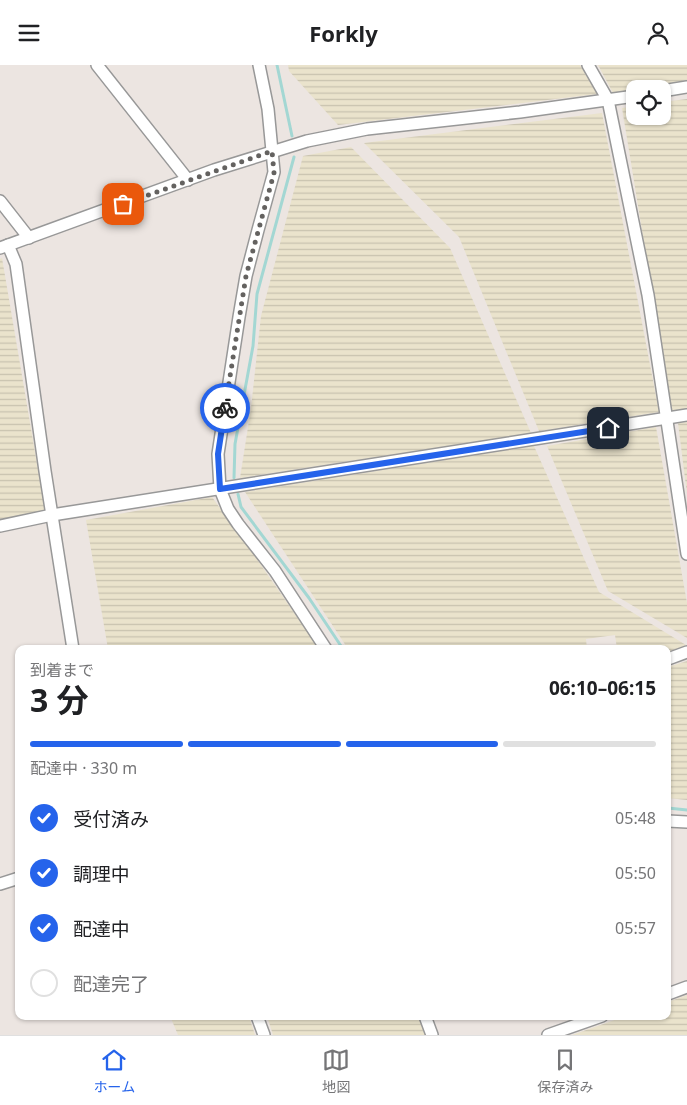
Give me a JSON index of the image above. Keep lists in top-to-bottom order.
{
  "page": {
    "header": "Forkly",
    "heading": ["3 分", "到着まで", "06:10–06:15"],
    "bar": "配達中 · 330 m",
    "list": [
      ["受付済み", "05:48"],
      ["調理中", "05:50"],
      ["配達中", "05:57"],
      "配達完了"
    ],
    "tabs": ["ホーム", "地図", "保存済み"]
  }
}
